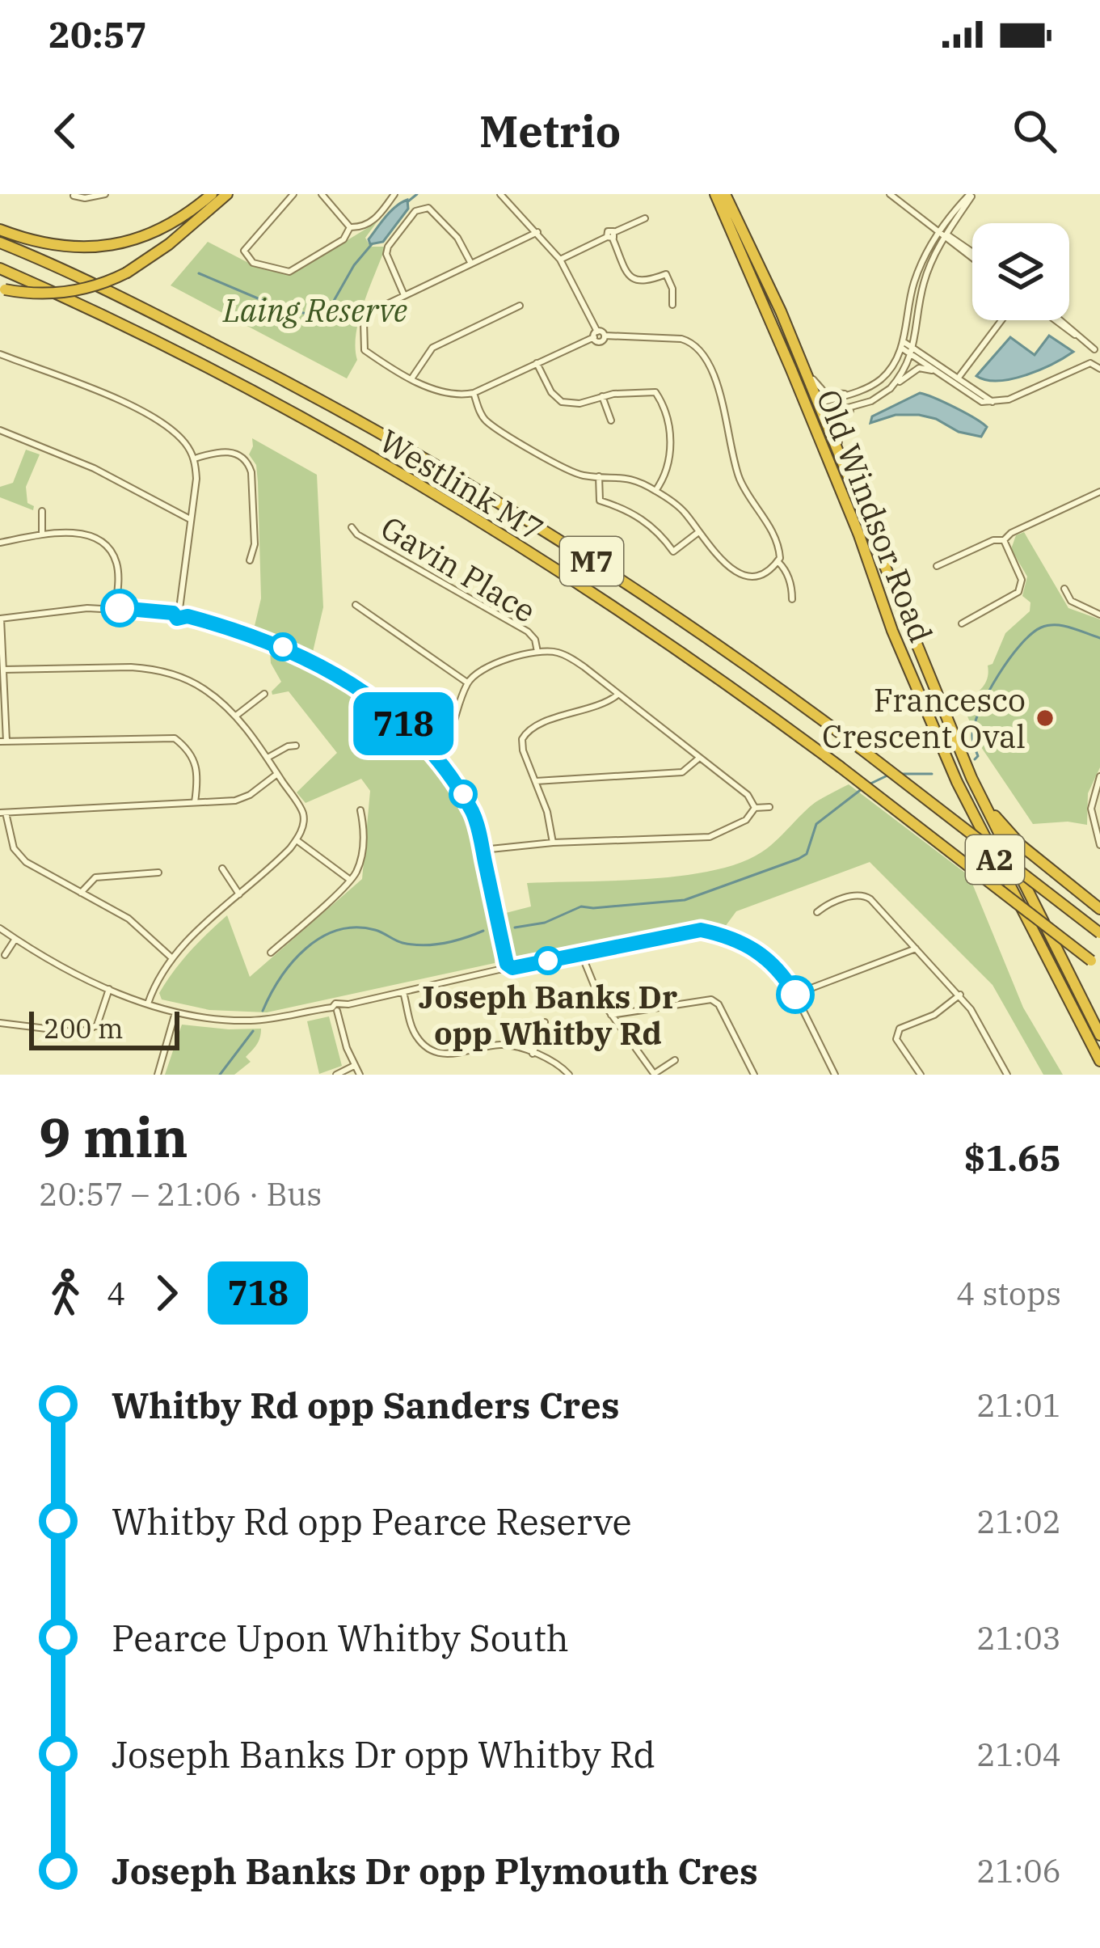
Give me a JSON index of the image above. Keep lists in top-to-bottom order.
{
  "streets": {
    "highway": [
      "Westlink M7",
      "Old Windsor Road",
      "M7",
      "A2"
    ],
    "street": ["Gavin Place"]
  },
  "parks": ["Laing Reserve"],
  "places": ["Francesco Crescent Oval", "Joseph Banks Dr opp Whitby Rd"],
  "lines": ["bus line 718"],
  "scale_bar": "200 m",
  "page": {
    "status": "20:57",
    "header": "Metrio",
    "on_map": "718",
    "scale": "200 m",
    "heading": ["9 min", "20:57 – 21:06 · Bus", "$1.65"],
    "legs": ["4", "718", "4 stops"],
    "list": [
      {
        "name": "Whitby Rd opp Sanders Cres",
        "value": "21:01"
      },
      {
        "name": "Whitby Rd opp Pearce Reserve",
        "value": "21:02"
      },
      {
        "name": "Pearce Upon Whitby South",
        "value": "21:03"
      },
      {
        "name": "Joseph Banks Dr opp Whitby Rd",
        "value": "21:04"
      },
      {
        "name": "Joseph Banks Dr opp Plymouth Cres",
        "value": "21:06"
      }
    ]
  }
}
